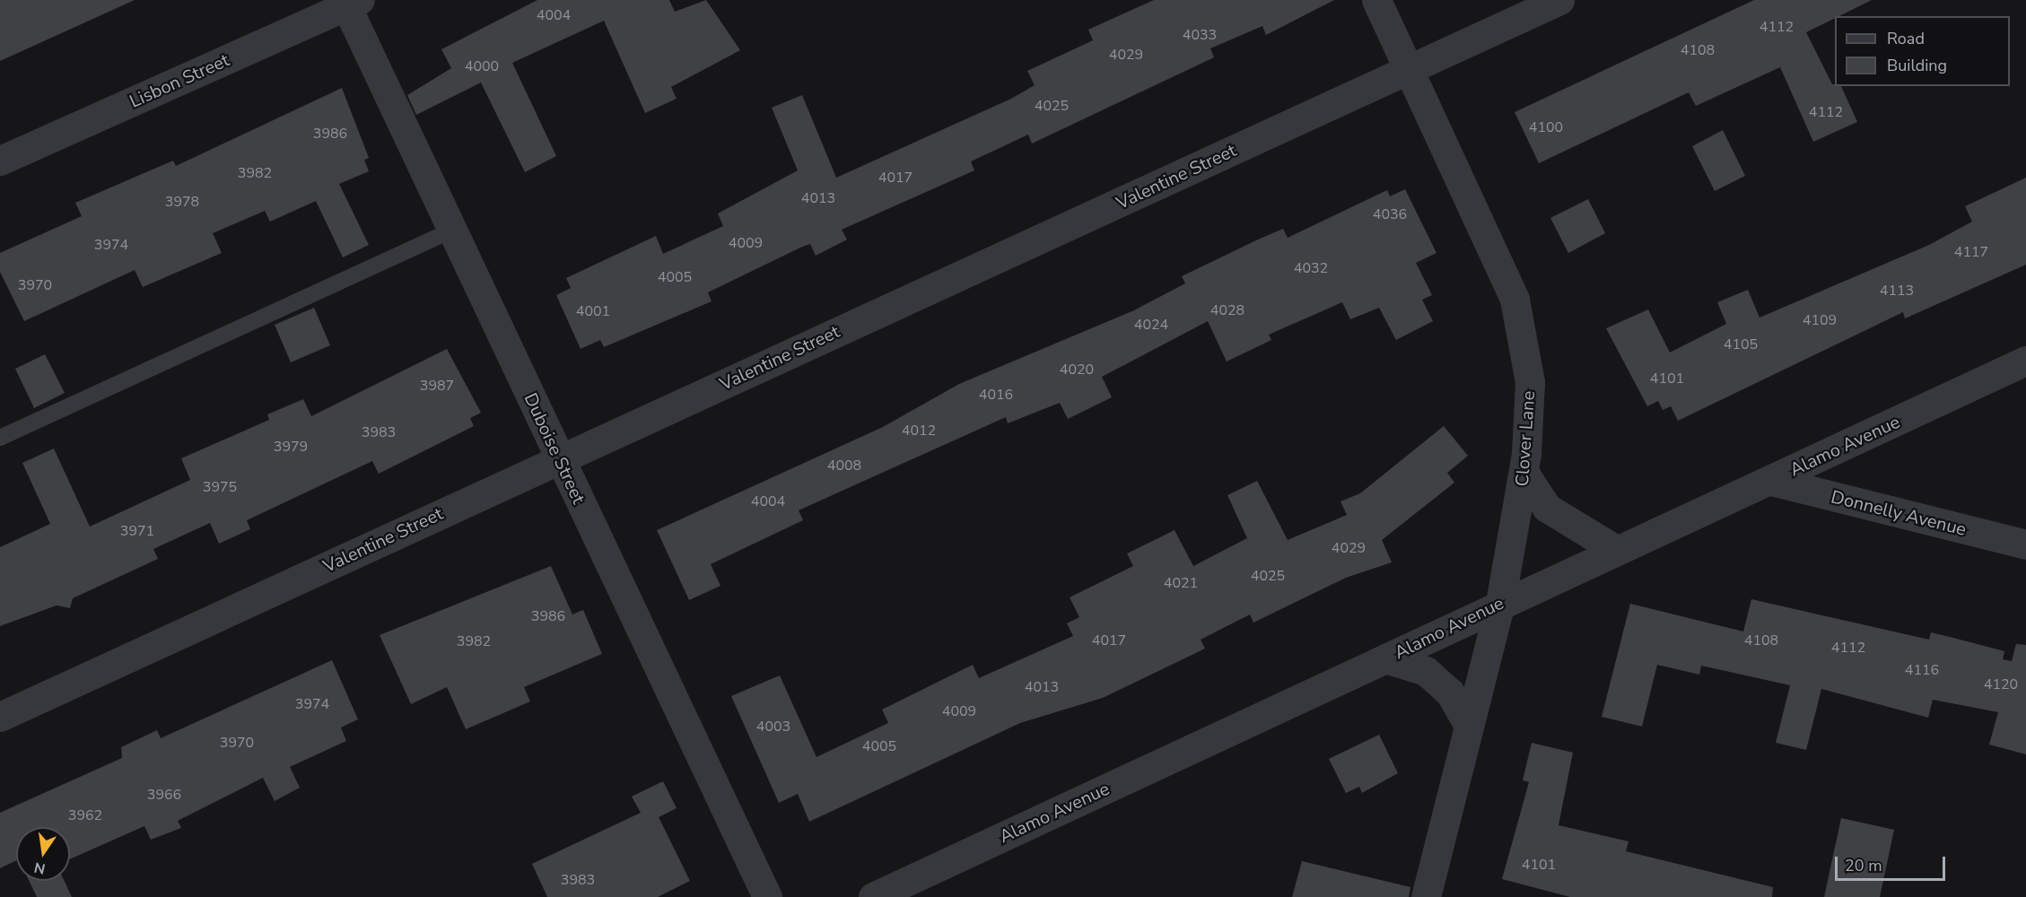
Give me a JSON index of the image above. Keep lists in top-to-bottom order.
{
  "streets": {
    "street": [
      "Lisbon Street",
      "Valentine Street",
      "Clover Lane",
      "Alamo Avenue",
      "Duboise Street",
      "Donnelly Avenue"
    ]
  },
  "crossings": [
    ["Lisbon Street", "Duboise Street"],
    ["Valentine Street", "Clover Lane"],
    ["Valentine Street", "Duboise Street"],
    ["Clover Lane", "Alamo Avenue"],
    ["Alamo Avenue", "Donnelly Avenue"]
  ],
  "house_numbers": [
    "4004",
    "4112",
    "4033",
    "4108",
    "4029",
    "4000",
    "4025",
    "4112",
    "4100",
    "3986",
    "3982",
    "4017",
    "4013",
    "3978",
    "4036",
    "4009",
    "3974",
    "4117",
    "4032",
    "4005",
    "3970",
    "4113",
    "4028",
    "4001",
    "4109",
    "4024",
    "4105",
    "4020",
    "4101",
    "3987",
    "4016",
    "4012",
    "3983",
    "3979",
    "4008",
    "3975",
    "4004",
    "3971",
    "4029",
    "4025",
    "4021",
    "3986",
    "4017",
    "4108",
    "3982",
    "4112",
    "4116",
    "4120",
    "4013",
    "3974",
    "4009",
    "4003",
    "3970",
    "4005",
    "3966",
    "3962",
    "4101",
    "3983"
  ],
  "legend": ["Road", "Building"],
  "scale_bar": "20 m",
  "north": "bottom"
}
